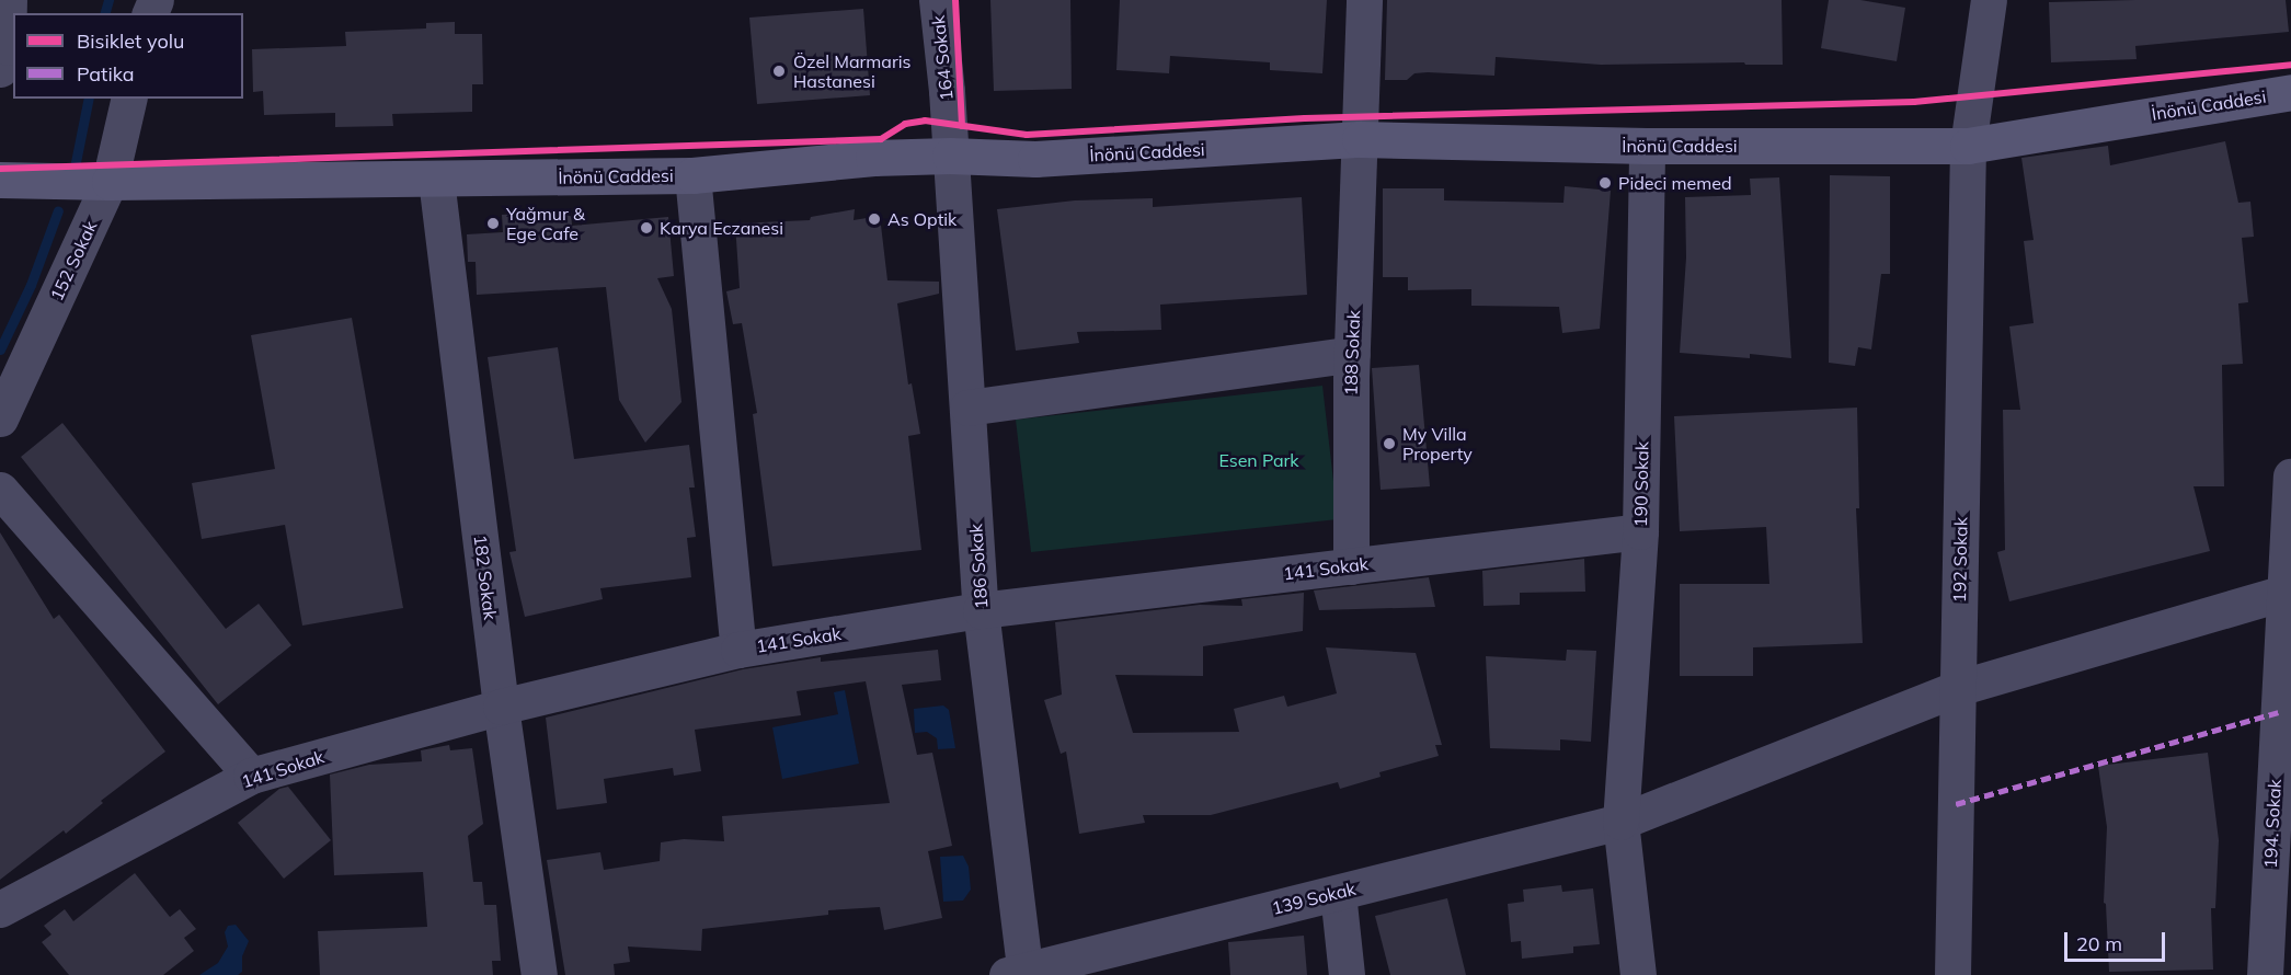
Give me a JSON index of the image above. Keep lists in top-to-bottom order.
{
  "streets": {
    "street": [
      "164 Sokak",
      "İnönü Caddesi",
      "152 Sokak",
      "188 Sokak",
      "190 Sokak",
      "192 Sokak",
      "186 Sokak",
      "141 Sokak",
      "182 Sokak",
      "194. Sokak",
      "139 Sokak"
    ]
  },
  "crossings": [
    ["164 Sokak", "İnönü Caddesi"],
    ["164 Sokak", "186 Sokak"],
    ["İnönü Caddesi", "152 Sokak"],
    ["İnönü Caddesi", "188 Sokak"],
    ["İnönü Caddesi", "190 Sokak"],
    ["İnönü Caddesi", "192 Sokak"],
    ["İnönü Caddesi", "186 Sokak"],
    ["İnönü Caddesi", "182 Sokak"],
    ["188 Sokak", "141 Sokak"],
    ["190 Sokak", "141 Sokak"],
    ["190 Sokak", "139 Sokak"],
    ["192 Sokak", "139 Sokak"],
    ["186 Sokak", "141 Sokak"],
    ["186 Sokak", "139 Sokak"],
    ["141 Sokak", "182 Sokak"],
    ["194. Sokak", "139 Sokak"]
  ],
  "parks": ["Esen Park"],
  "places": [
    "Özel Marmaris Hastanesi",
    "Pideci memed",
    "As Optik",
    "Yağmur & Ege Cafe",
    "Karya Eczanesi",
    "My Villa Property"
  ],
  "legend": ["Bisiklet yolu", "Patika"],
  "scale_bar": "20 m"
}
